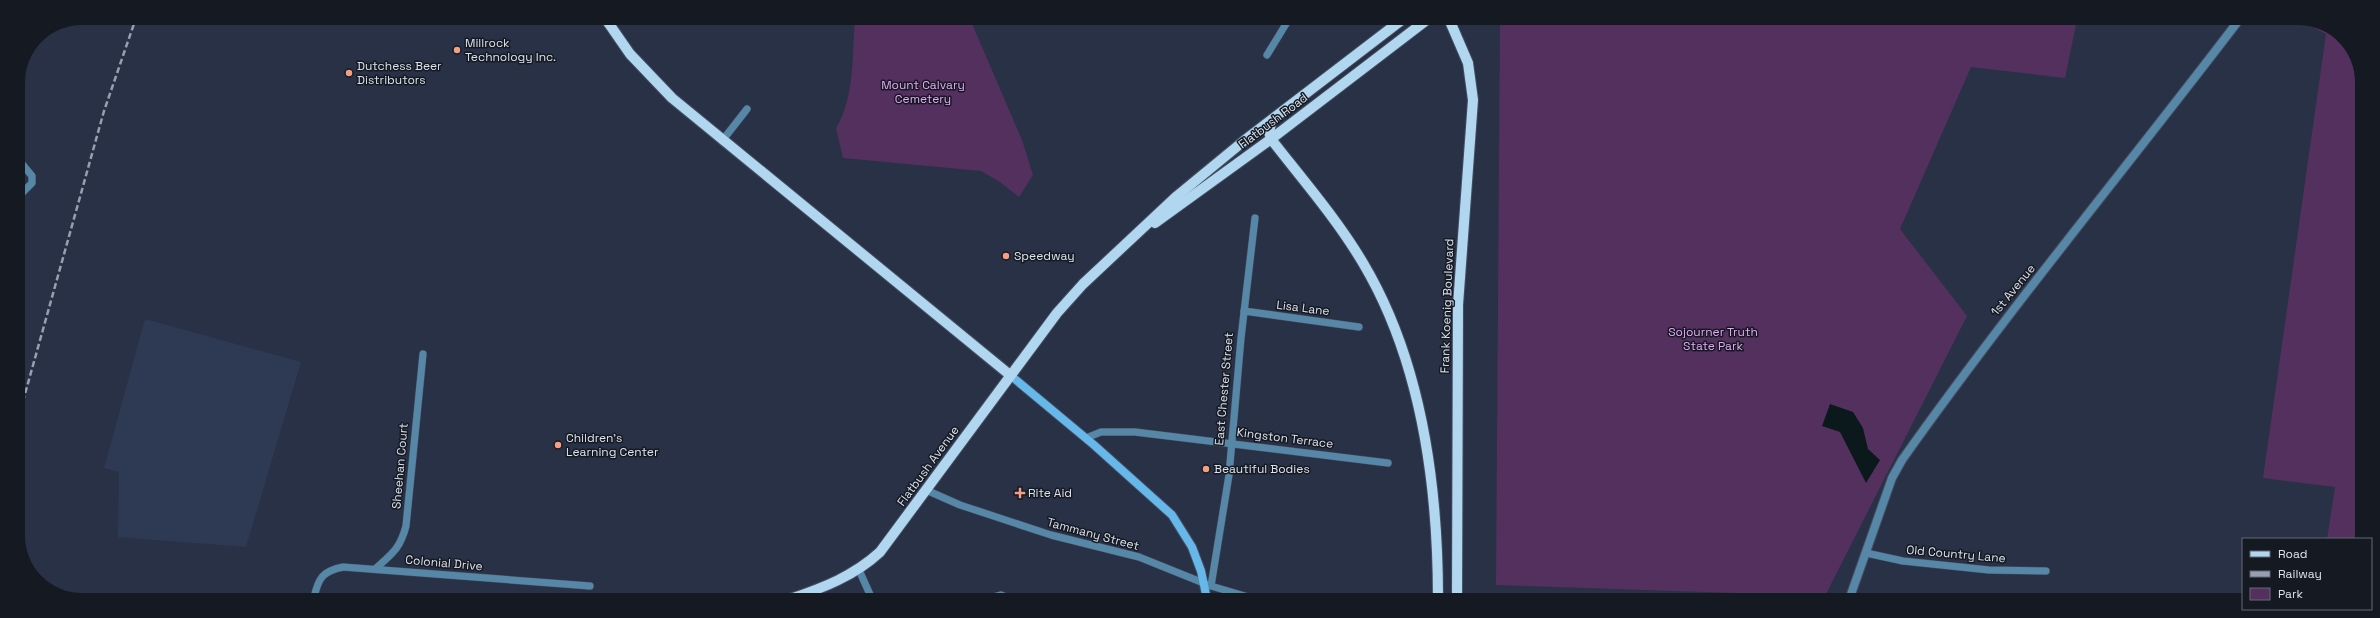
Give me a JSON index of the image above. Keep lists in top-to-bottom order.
{
  "streets": {
    "main road": [
      "Flatbush Road",
      "Frank Koenig Boulevard",
      "East Chester Street",
      "Flatbush Avenue"
    ],
    "street": [
      "1st Avenue",
      "Lisa Lane",
      "Kingston Terrace",
      "Sheehan Court",
      "Tammany Street",
      "Old Country Lane",
      "Colonial Drive"
    ]
  },
  "crossings": [
    ["Flatbush Road", "Flatbush Avenue"],
    ["1st Avenue", "Old Country Lane"],
    ["Lisa Lane", "East Chester Street"],
    ["East Chester Street", "Kingston Terrace"],
    ["East Chester Street", "Flatbush Avenue"],
    ["East Chester Street", "Tammany Street"],
    ["Sheehan Court", "Colonial Drive"],
    ["Flatbush Avenue", "Tammany Street"]
  ],
  "parks": ["Mount Calvary Cemetery", "Sojourner Truth State Park"],
  "places": {
    "other": [
      "Millrock Technology Inc.",
      "Dutchess Beer Distributors",
      "Speedway",
      "Children's Learning Center",
      "Beautiful Bodies"
    ],
    "health": ["Rite Aid"]
  },
  "legend": ["Road", "Railway", "Park"]
}
